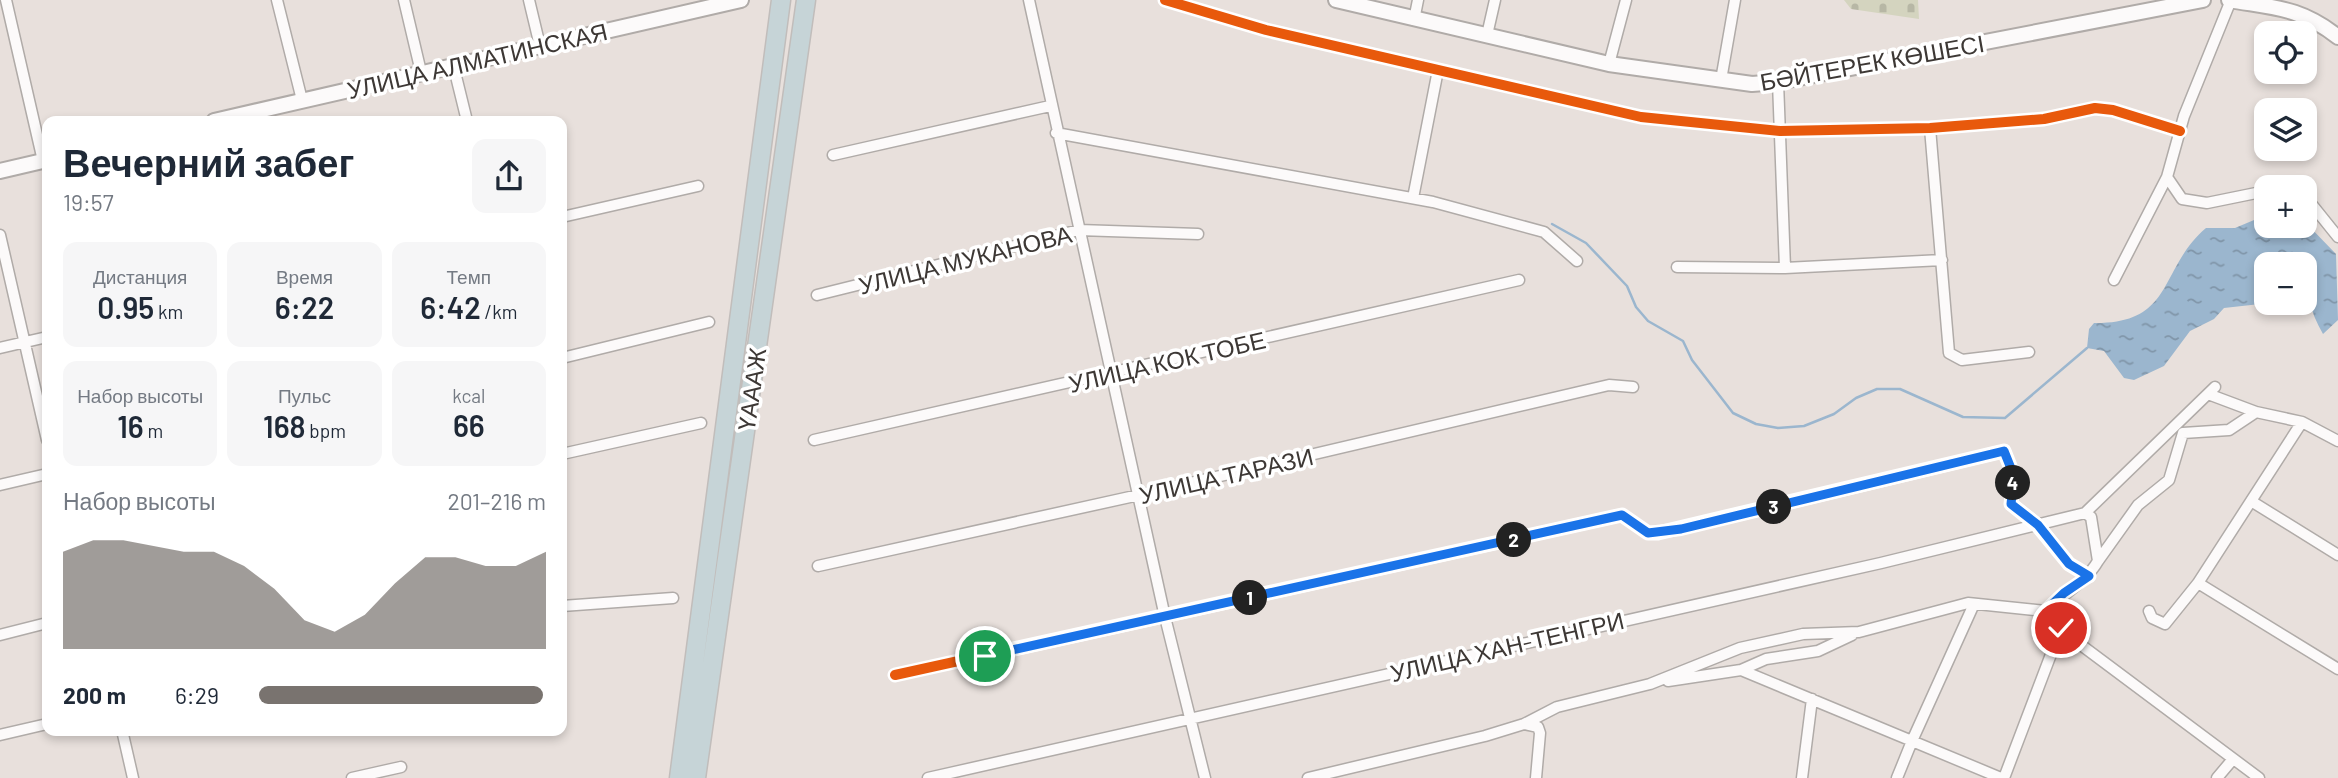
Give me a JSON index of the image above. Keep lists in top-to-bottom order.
{
  "streets": {
    "highway": ["ҮАААЖ"],
    "street": [
      "УЛИЦА АЛМАТИНСКАЯ",
      "БӘЙТЕРЕК КӨШЕСІ",
      "УЛИЦА МУКАНОВА",
      "УЛИЦА КОК ТОБЕ",
      "УЛИЦА ТАРАЗИ",
      "УЛИЦА ХАН-ТЕНГРИ"
    ]
  },
  "page": {
    "map_buttons": ["+", "−"],
    "heading": ["Вечерний забег", "19:57"],
    "stats": [
      ["Дистанция", "0.95 km"],
      ["Время", "6:22"],
      ["Темп", "6:42 /km"],
      ["Набор высоты", "16 m"],
      ["Пульс", "168 bpm"],
      ["kcal", "66"]
    ],
    "pins": [
      "4",
      "3",
      "2",
      "1"
    ],
    "chart": ["Набор высоты", "201–216 m"],
    "list": [
      {
        "name": "200 m",
        "note": "6:29"
      }
    ]
  }
}
